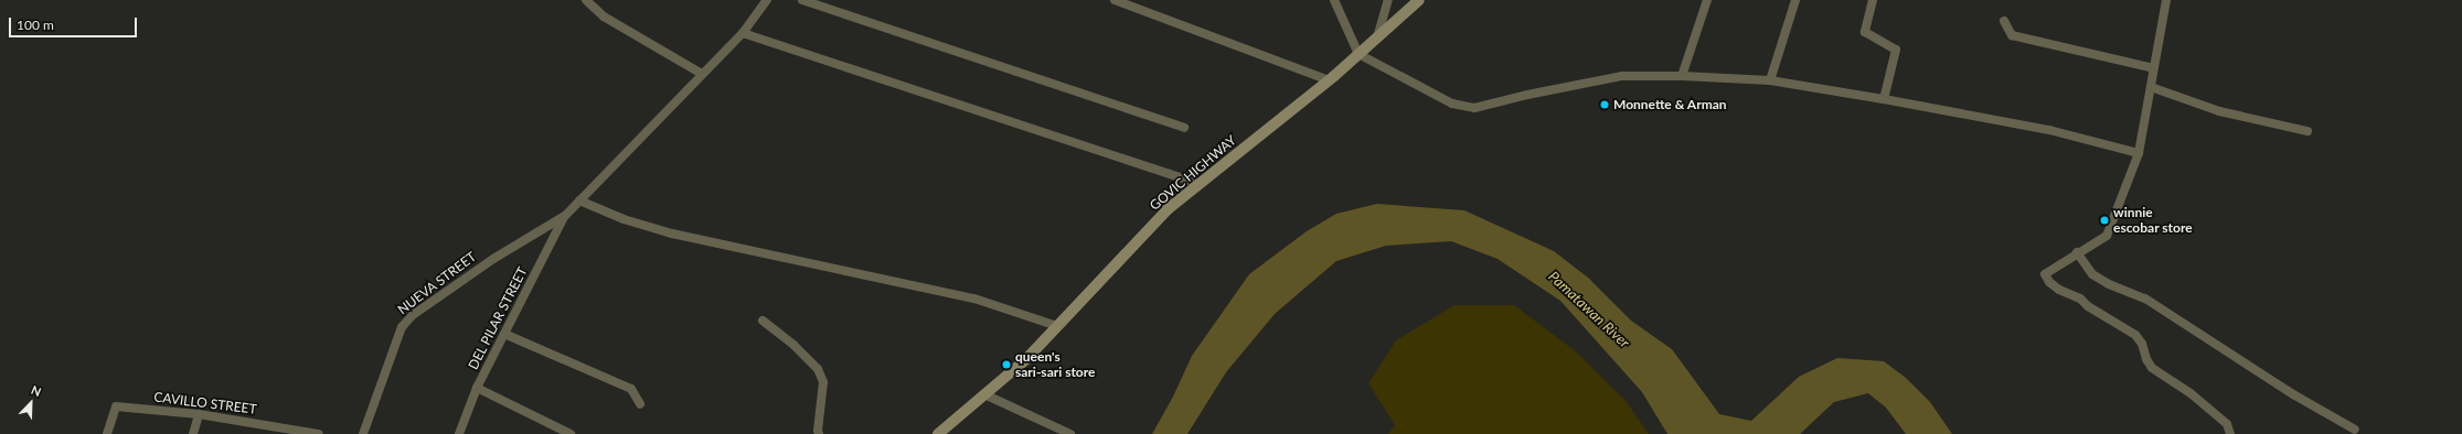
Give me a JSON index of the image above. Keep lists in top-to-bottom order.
{
  "streets": {
    "main road": ["GOVIC HIGHWAY"],
    "street": ["NUEVA STREET", "DEL PILAR STREET", "CAVILLO STREET"]
  },
  "crossings": [
    ["NUEVA STREET", "DEL PILAR STREET"]
  ],
  "water": ["Pamatawan River"],
  "places": ["Monnette & Arman", "winnie escobar store", "queen's sari-sari store"],
  "scale_bar": "100 m",
  "north": "top right"
}
